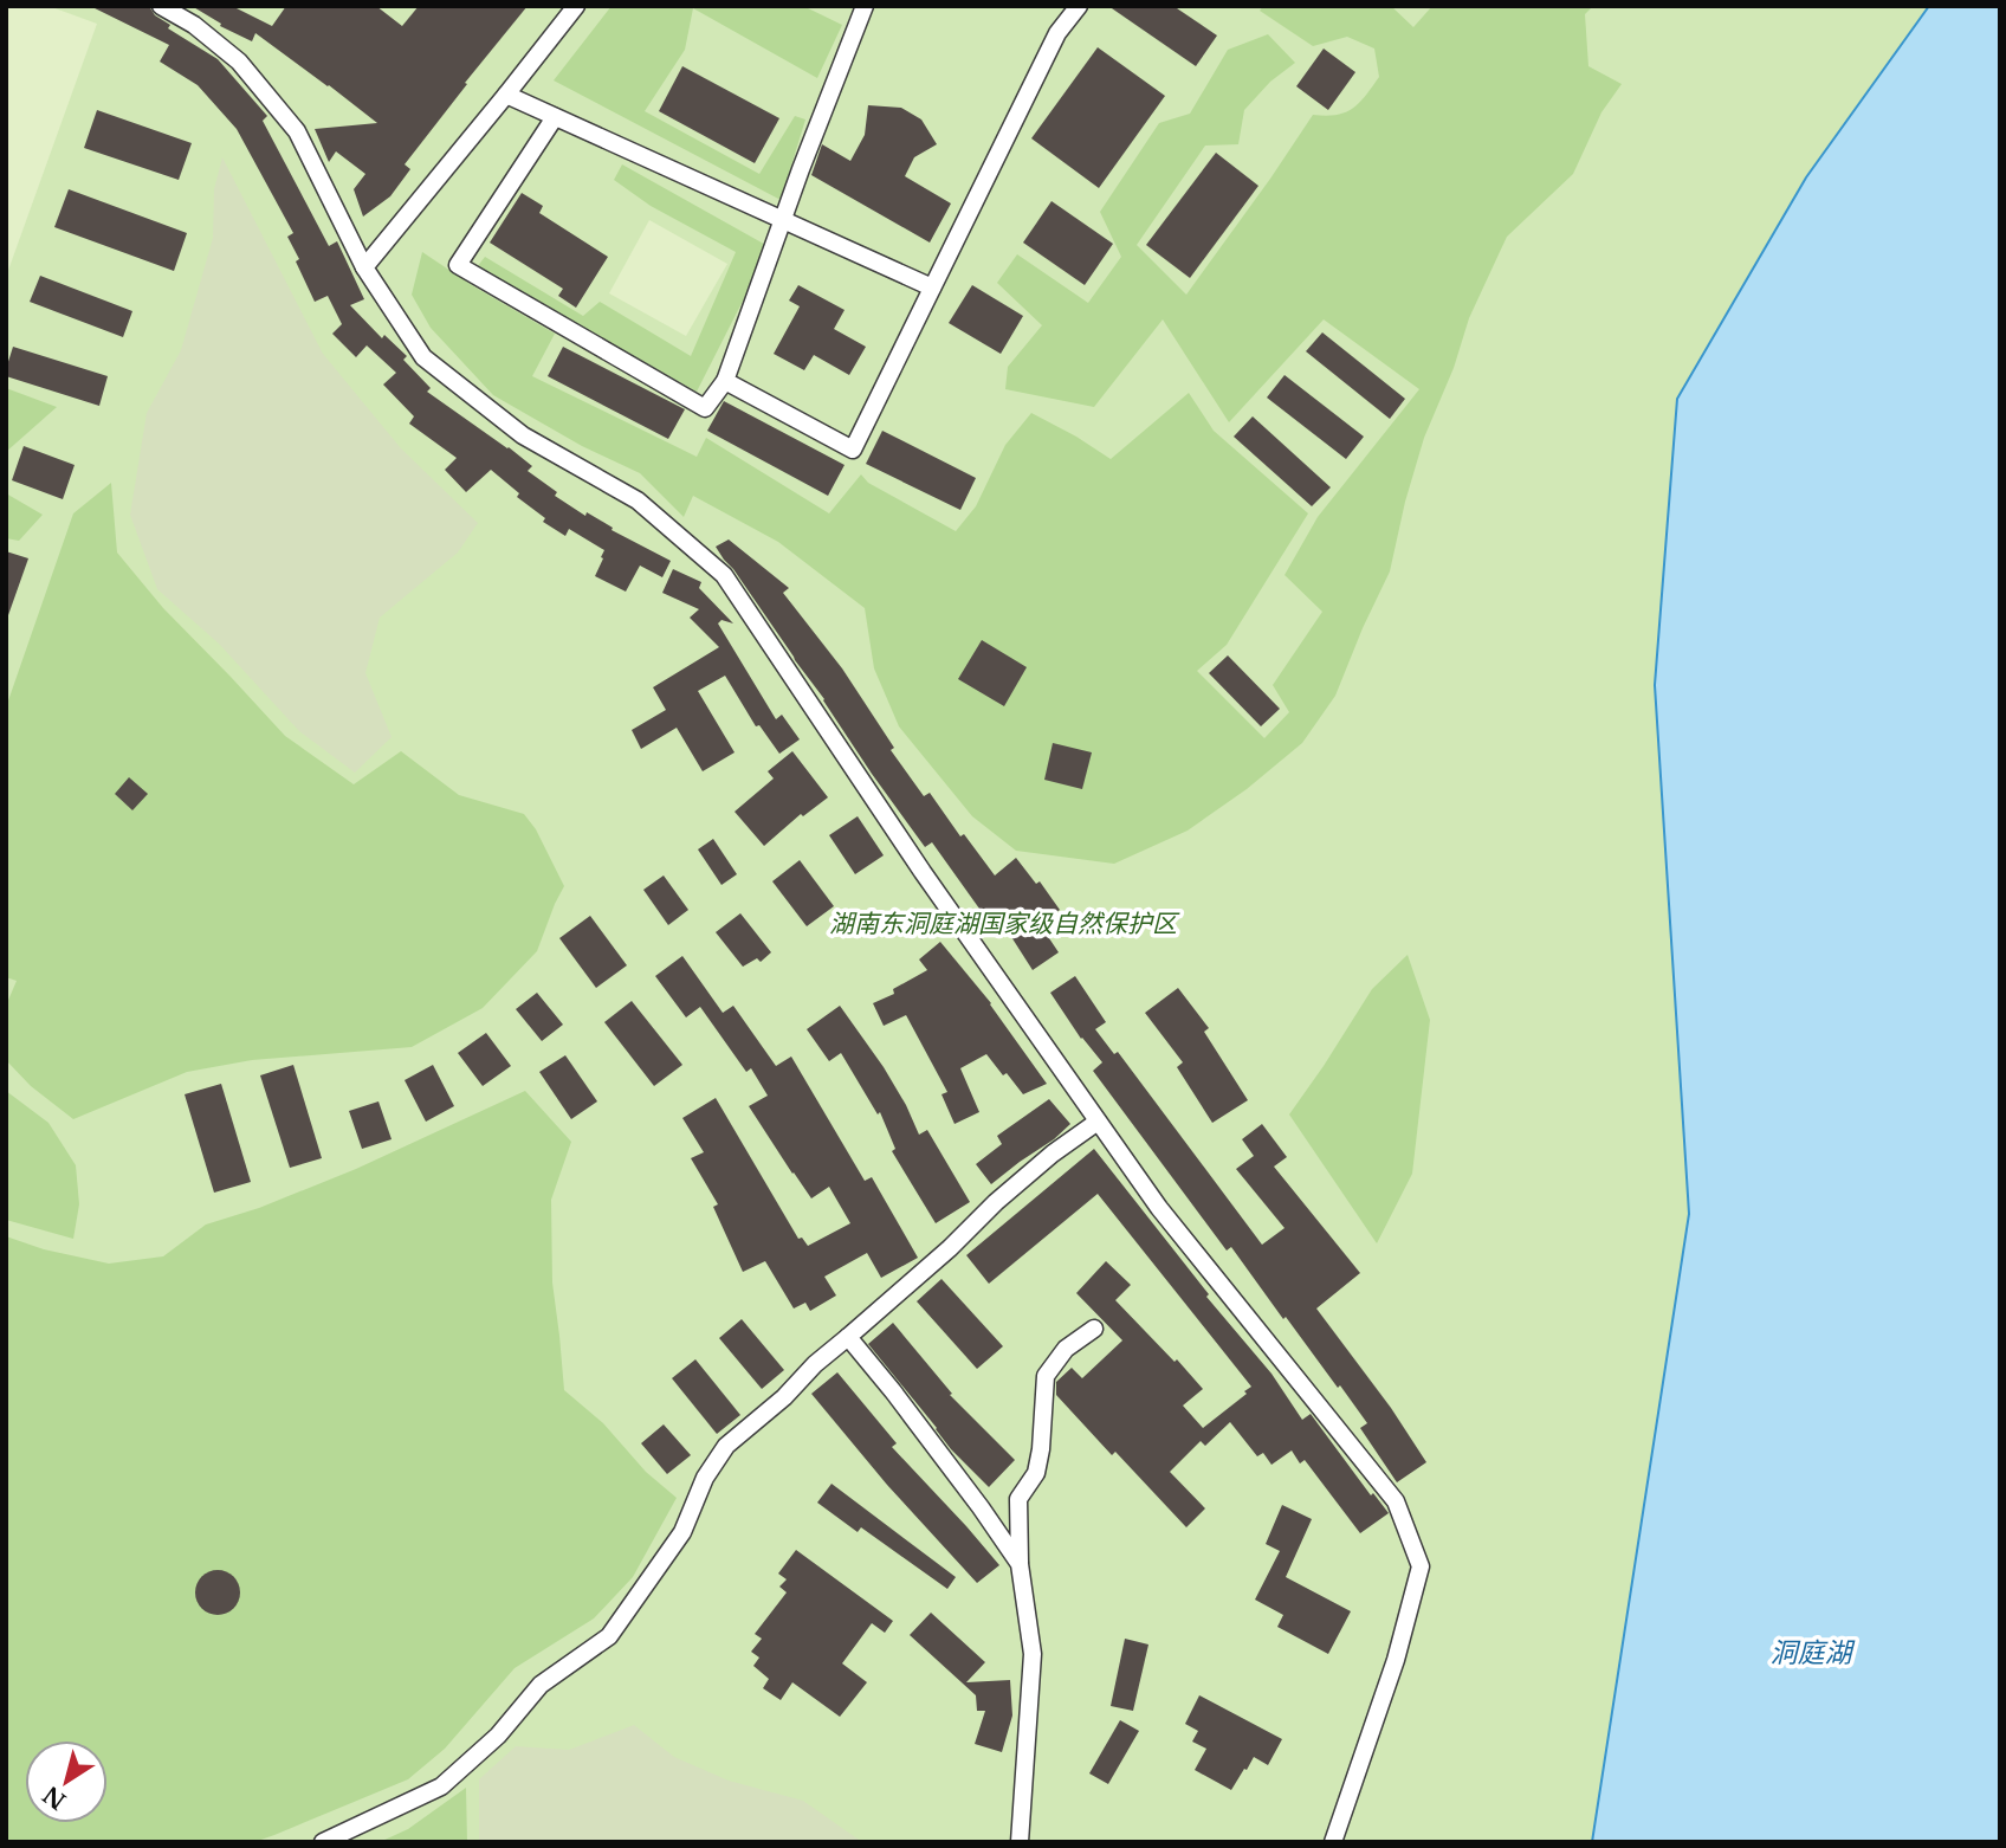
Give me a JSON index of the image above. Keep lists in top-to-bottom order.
{
  "water": ["洞庭湖"],
  "parks": ["湖南东洞庭湖国家级自然保护区"],
  "north": "bottom left"
}
